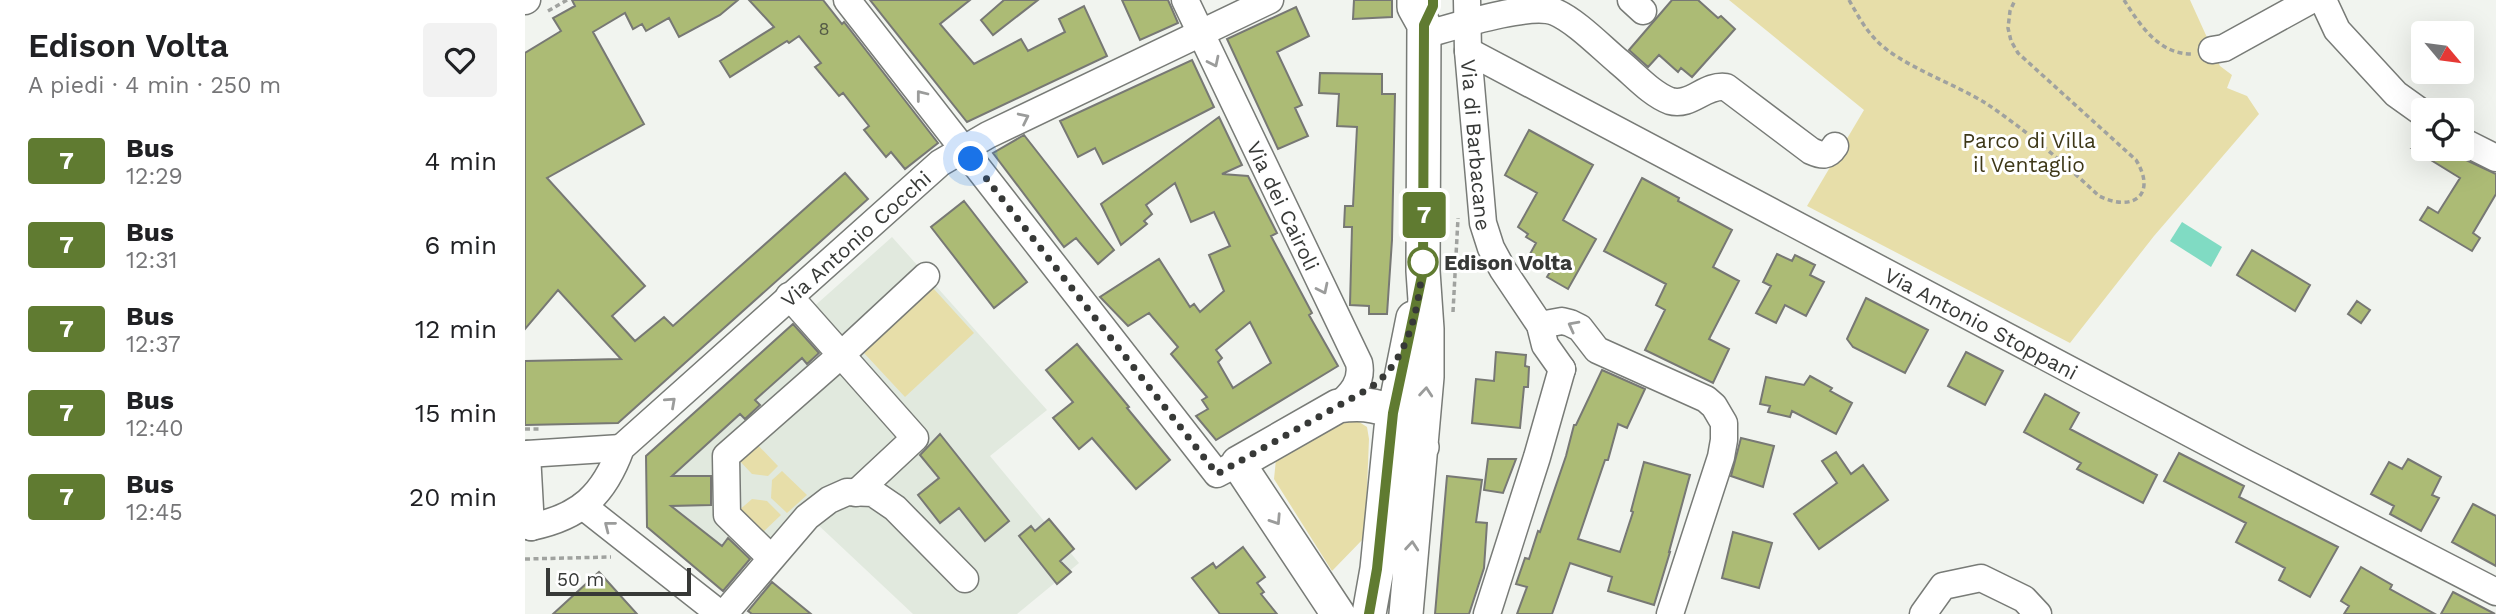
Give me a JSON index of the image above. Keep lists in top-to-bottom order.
{
  "streets": {
    "street": [
      "Via di Barbacane",
      "Via dei Cairoli",
      "Via Antonio Cocchi",
      "Via Antonio Stoppani"
    ]
  },
  "crossings": [
    ["Via di Barbacane", "Via Antonio Stoppani"],
    ["Via dei Cairoli", "Via Antonio Cocchi"]
  ],
  "parks": ["Parco di Villa il Ventaglio"],
  "places": ["Edison Volta"],
  "lines": ["bus line 7"],
  "house_numbers": ["8"],
  "scale_bar": "50 m",
  "north": "bottom right",
  "page": {
    "heading": ["Edison Volta", "A piedi · 4 min · 250 m"],
    "on_map": "7",
    "list": [
      {
        "mark": "7",
        "name": "Bus",
        "note": "12:29",
        "value": "4 min"
      },
      {
        "mark": "7",
        "name": "Bus",
        "note": "12:31",
        "value": "6 min"
      },
      {
        "mark": "7",
        "name": "Bus",
        "note": "12:37",
        "value": "12 min"
      },
      {
        "mark": "7",
        "name": "Bus",
        "note": "12:40",
        "value": "15 min"
      },
      {
        "mark": "7",
        "name": "Bus",
        "note": "12:45",
        "value": "20 min"
      }
    ],
    "scale": "50 m"
  }
}
